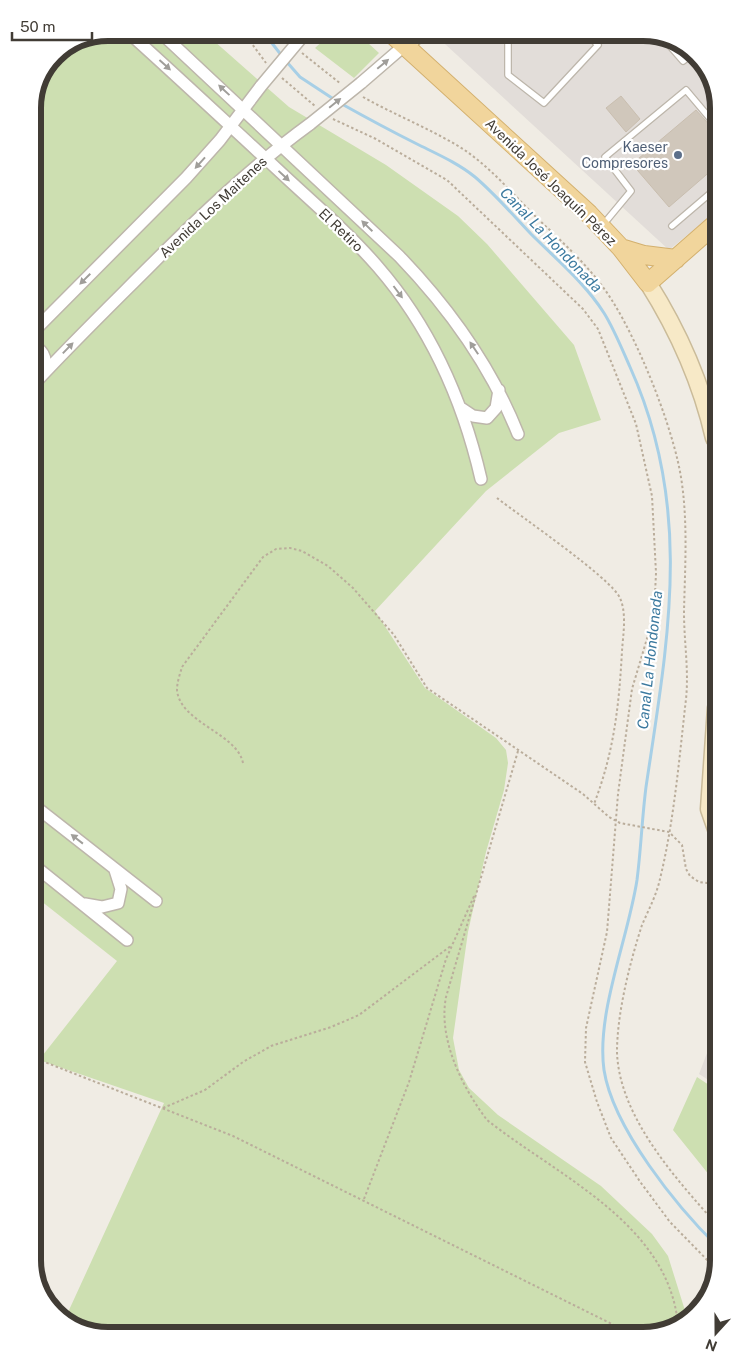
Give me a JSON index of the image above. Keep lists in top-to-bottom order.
{
  "streets": {
    "main road": ["Avenida José Joaquín Pérez"],
    "street": ["Avenida Los Maitenes", "El Retiro"]
  },
  "crossings": [
    ["Avenida José Joaquín Pérez", "Avenida Los Maitenes"],
    ["Avenida Los Maitenes", "El Retiro"]
  ],
  "water": ["Canal La Hondonada"],
  "places": ["Kaeser Compresores"],
  "scale_bar": "50 m",
  "north": "bottom"
}
